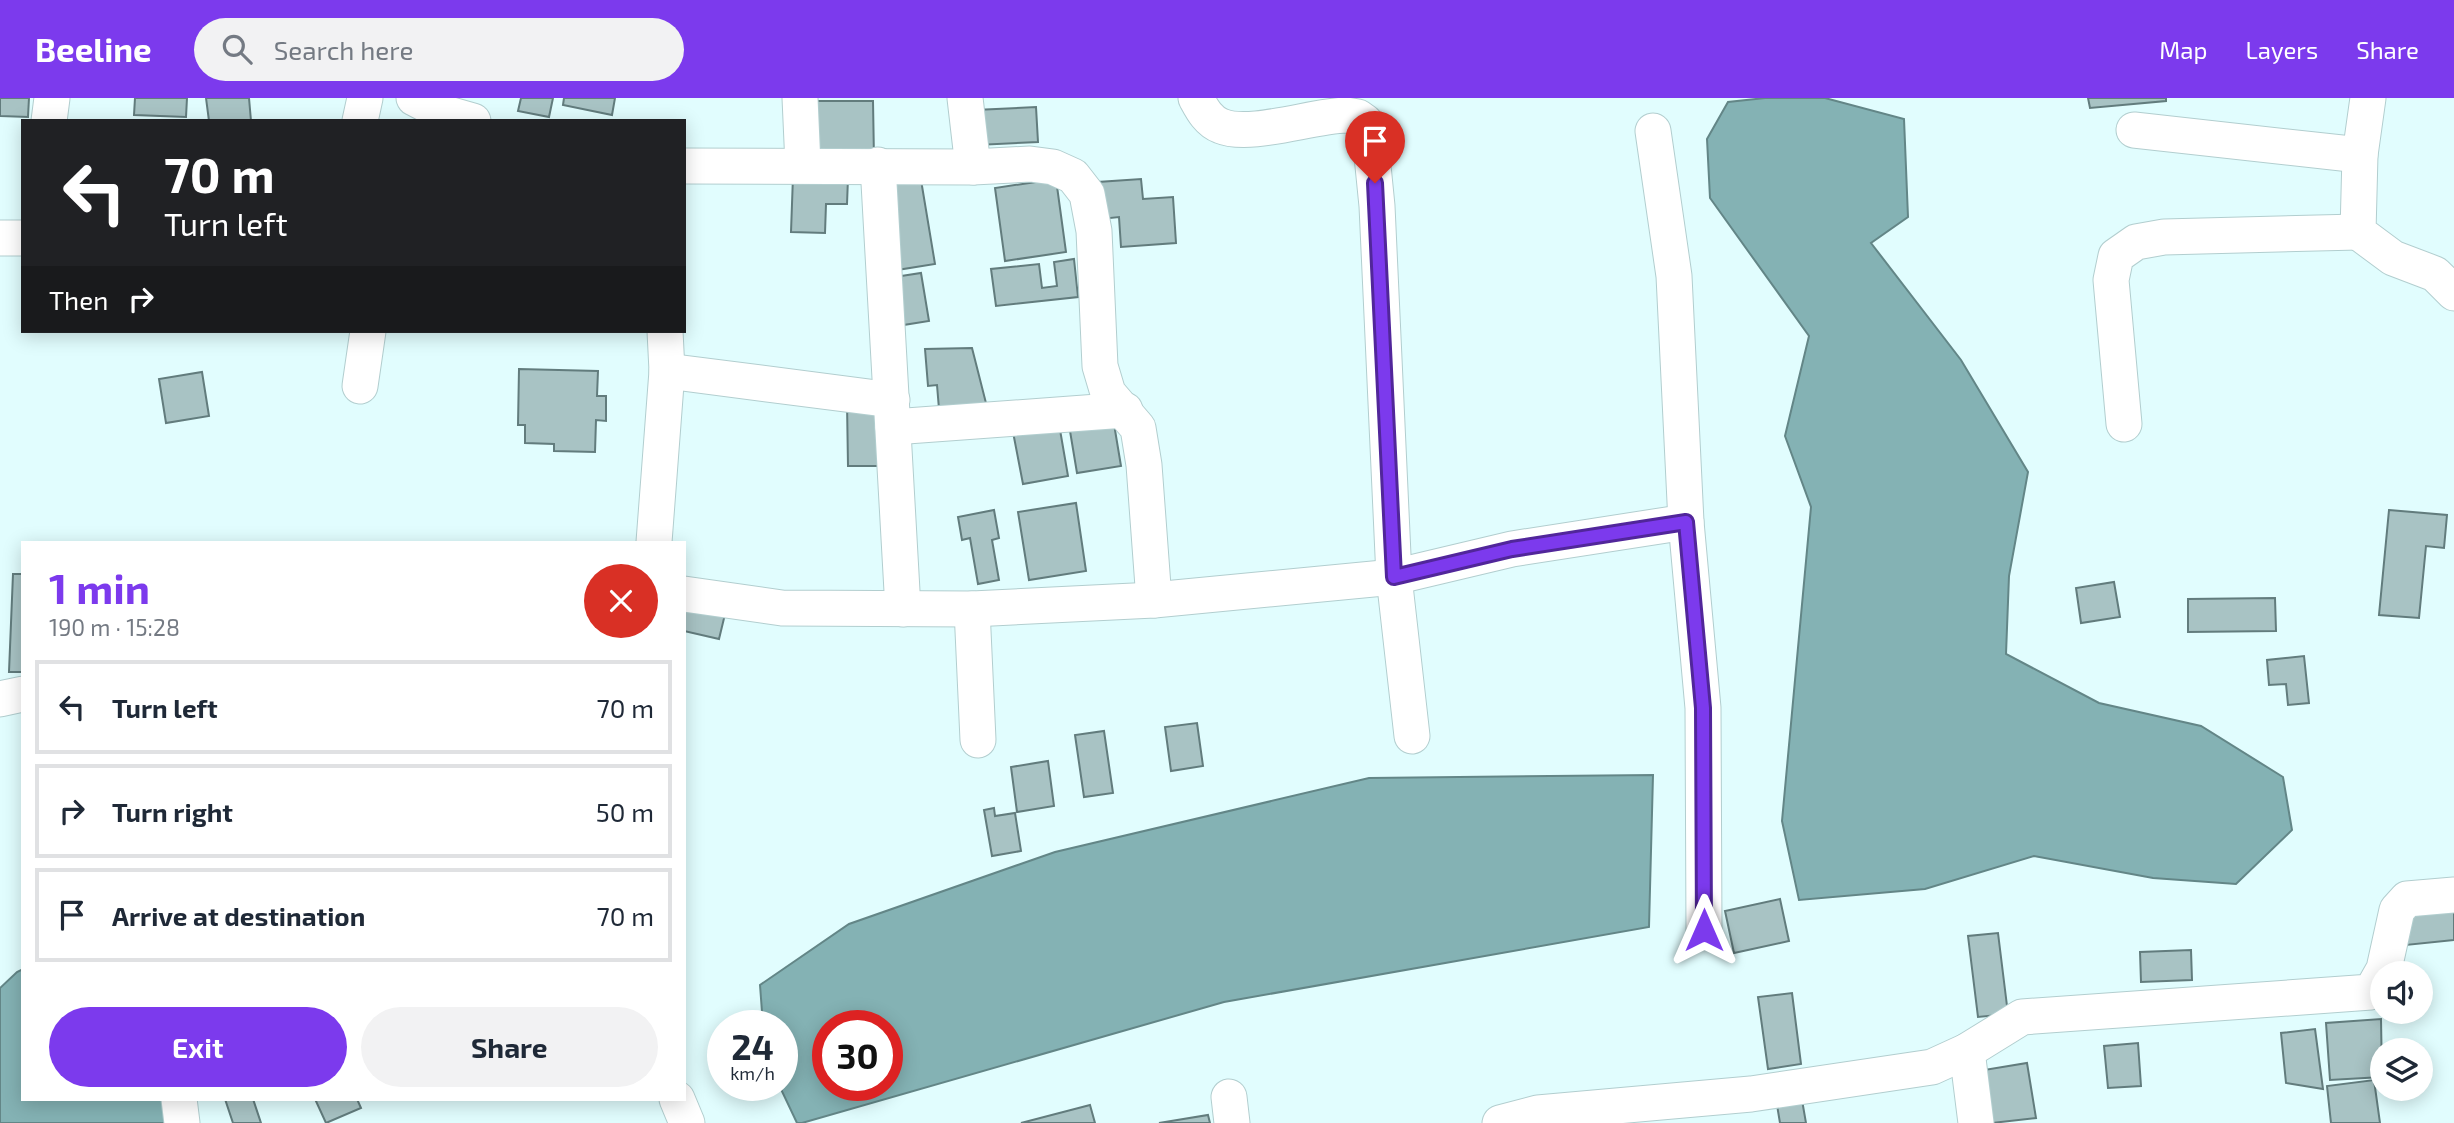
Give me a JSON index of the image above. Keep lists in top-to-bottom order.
{
  "page": {
    "header": "Beeline",
    "search": "Search here",
    "nav": ["Map", "Layers", "Share"],
    "turn": ["70 m", "Turn left"],
    "then": "Then",
    "heading": ["1 min", "190 m · 15:28"],
    "list": [
      {
        "name": "Turn left",
        "value": "70 m"
      },
      {
        "name": "Turn right",
        "value": "50 m"
      },
      {
        "name": "Arrive at destination",
        "value": "70 m"
      }
    ],
    "buttons": ["Exit", "Share"],
    "speed": "24 km/h",
    "limit": "30"
  }
}
